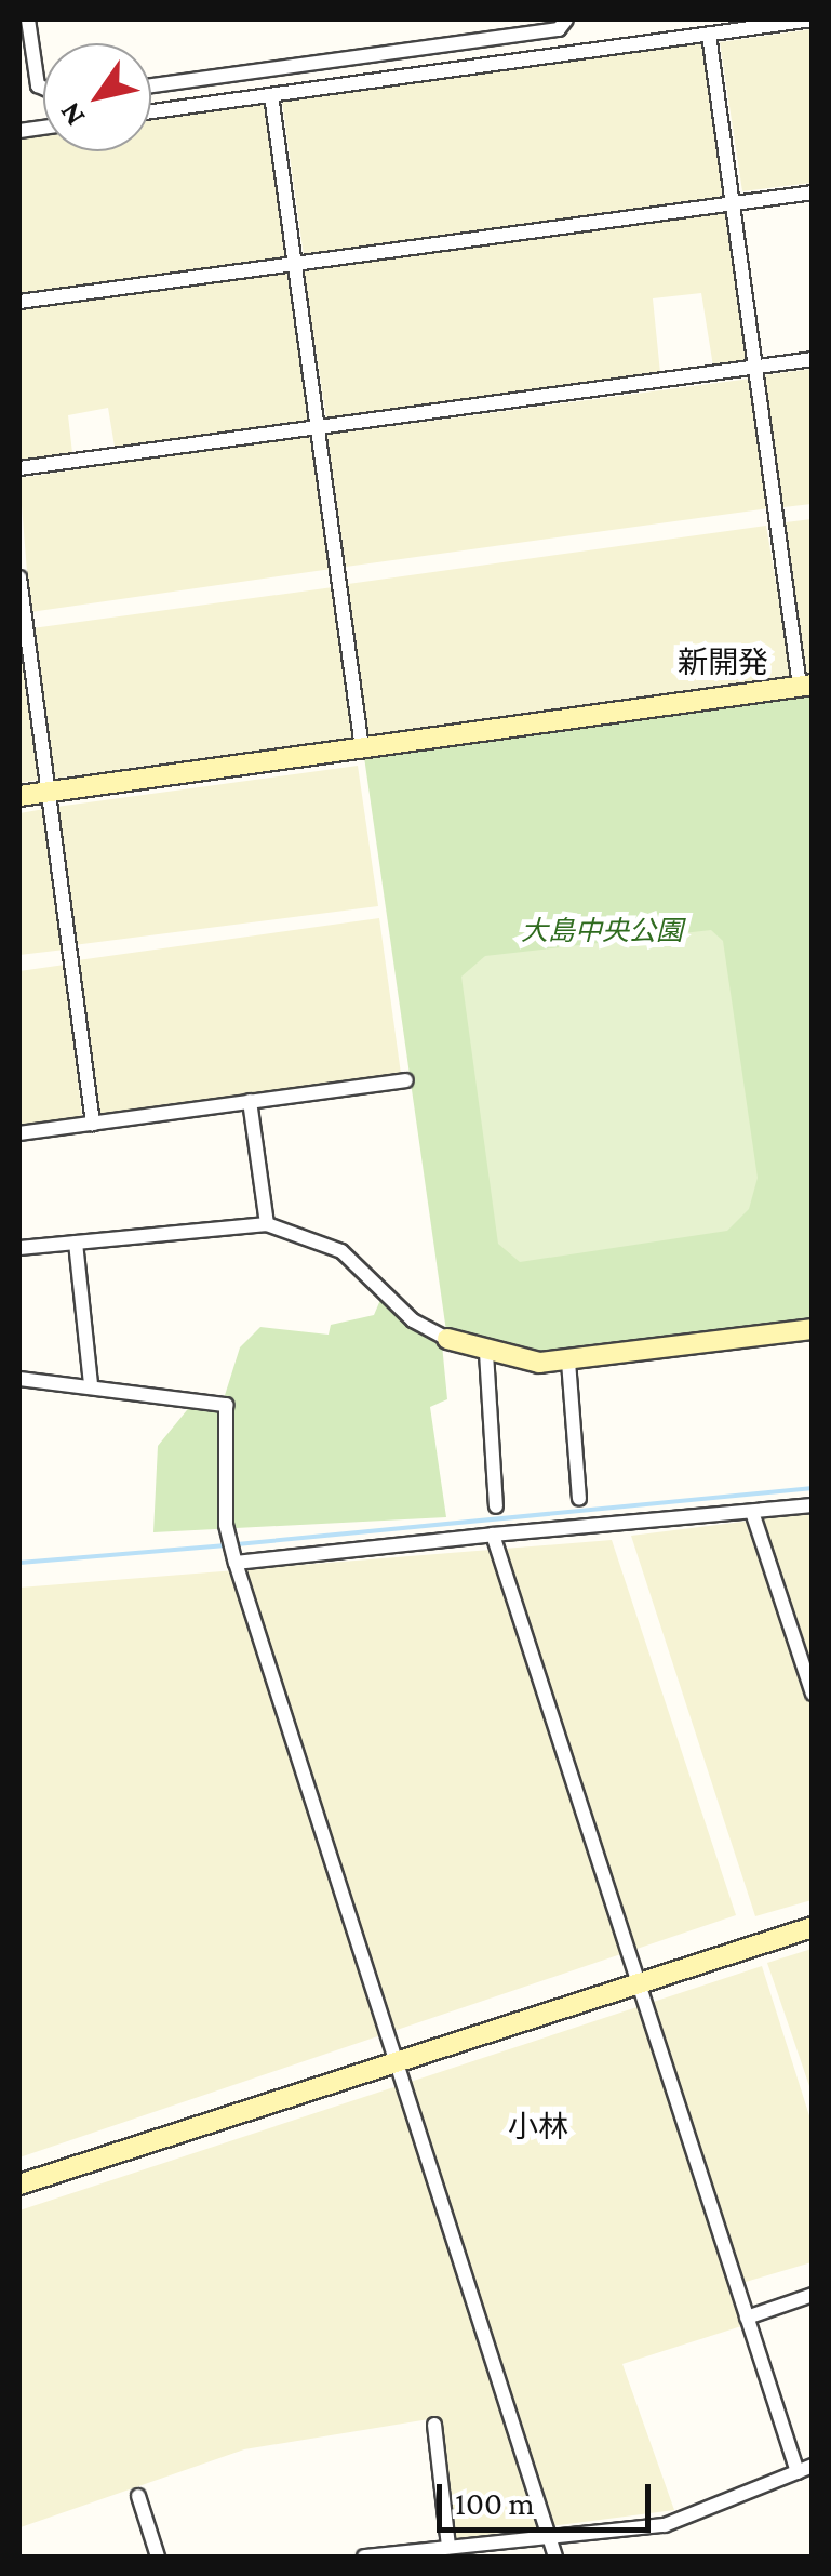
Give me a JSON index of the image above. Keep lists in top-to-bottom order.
{
  "districts": ["新開発", "小林"],
  "parks": ["大島中央公園"],
  "scale_bar": "100 m",
  "north": "bottom left"
}
